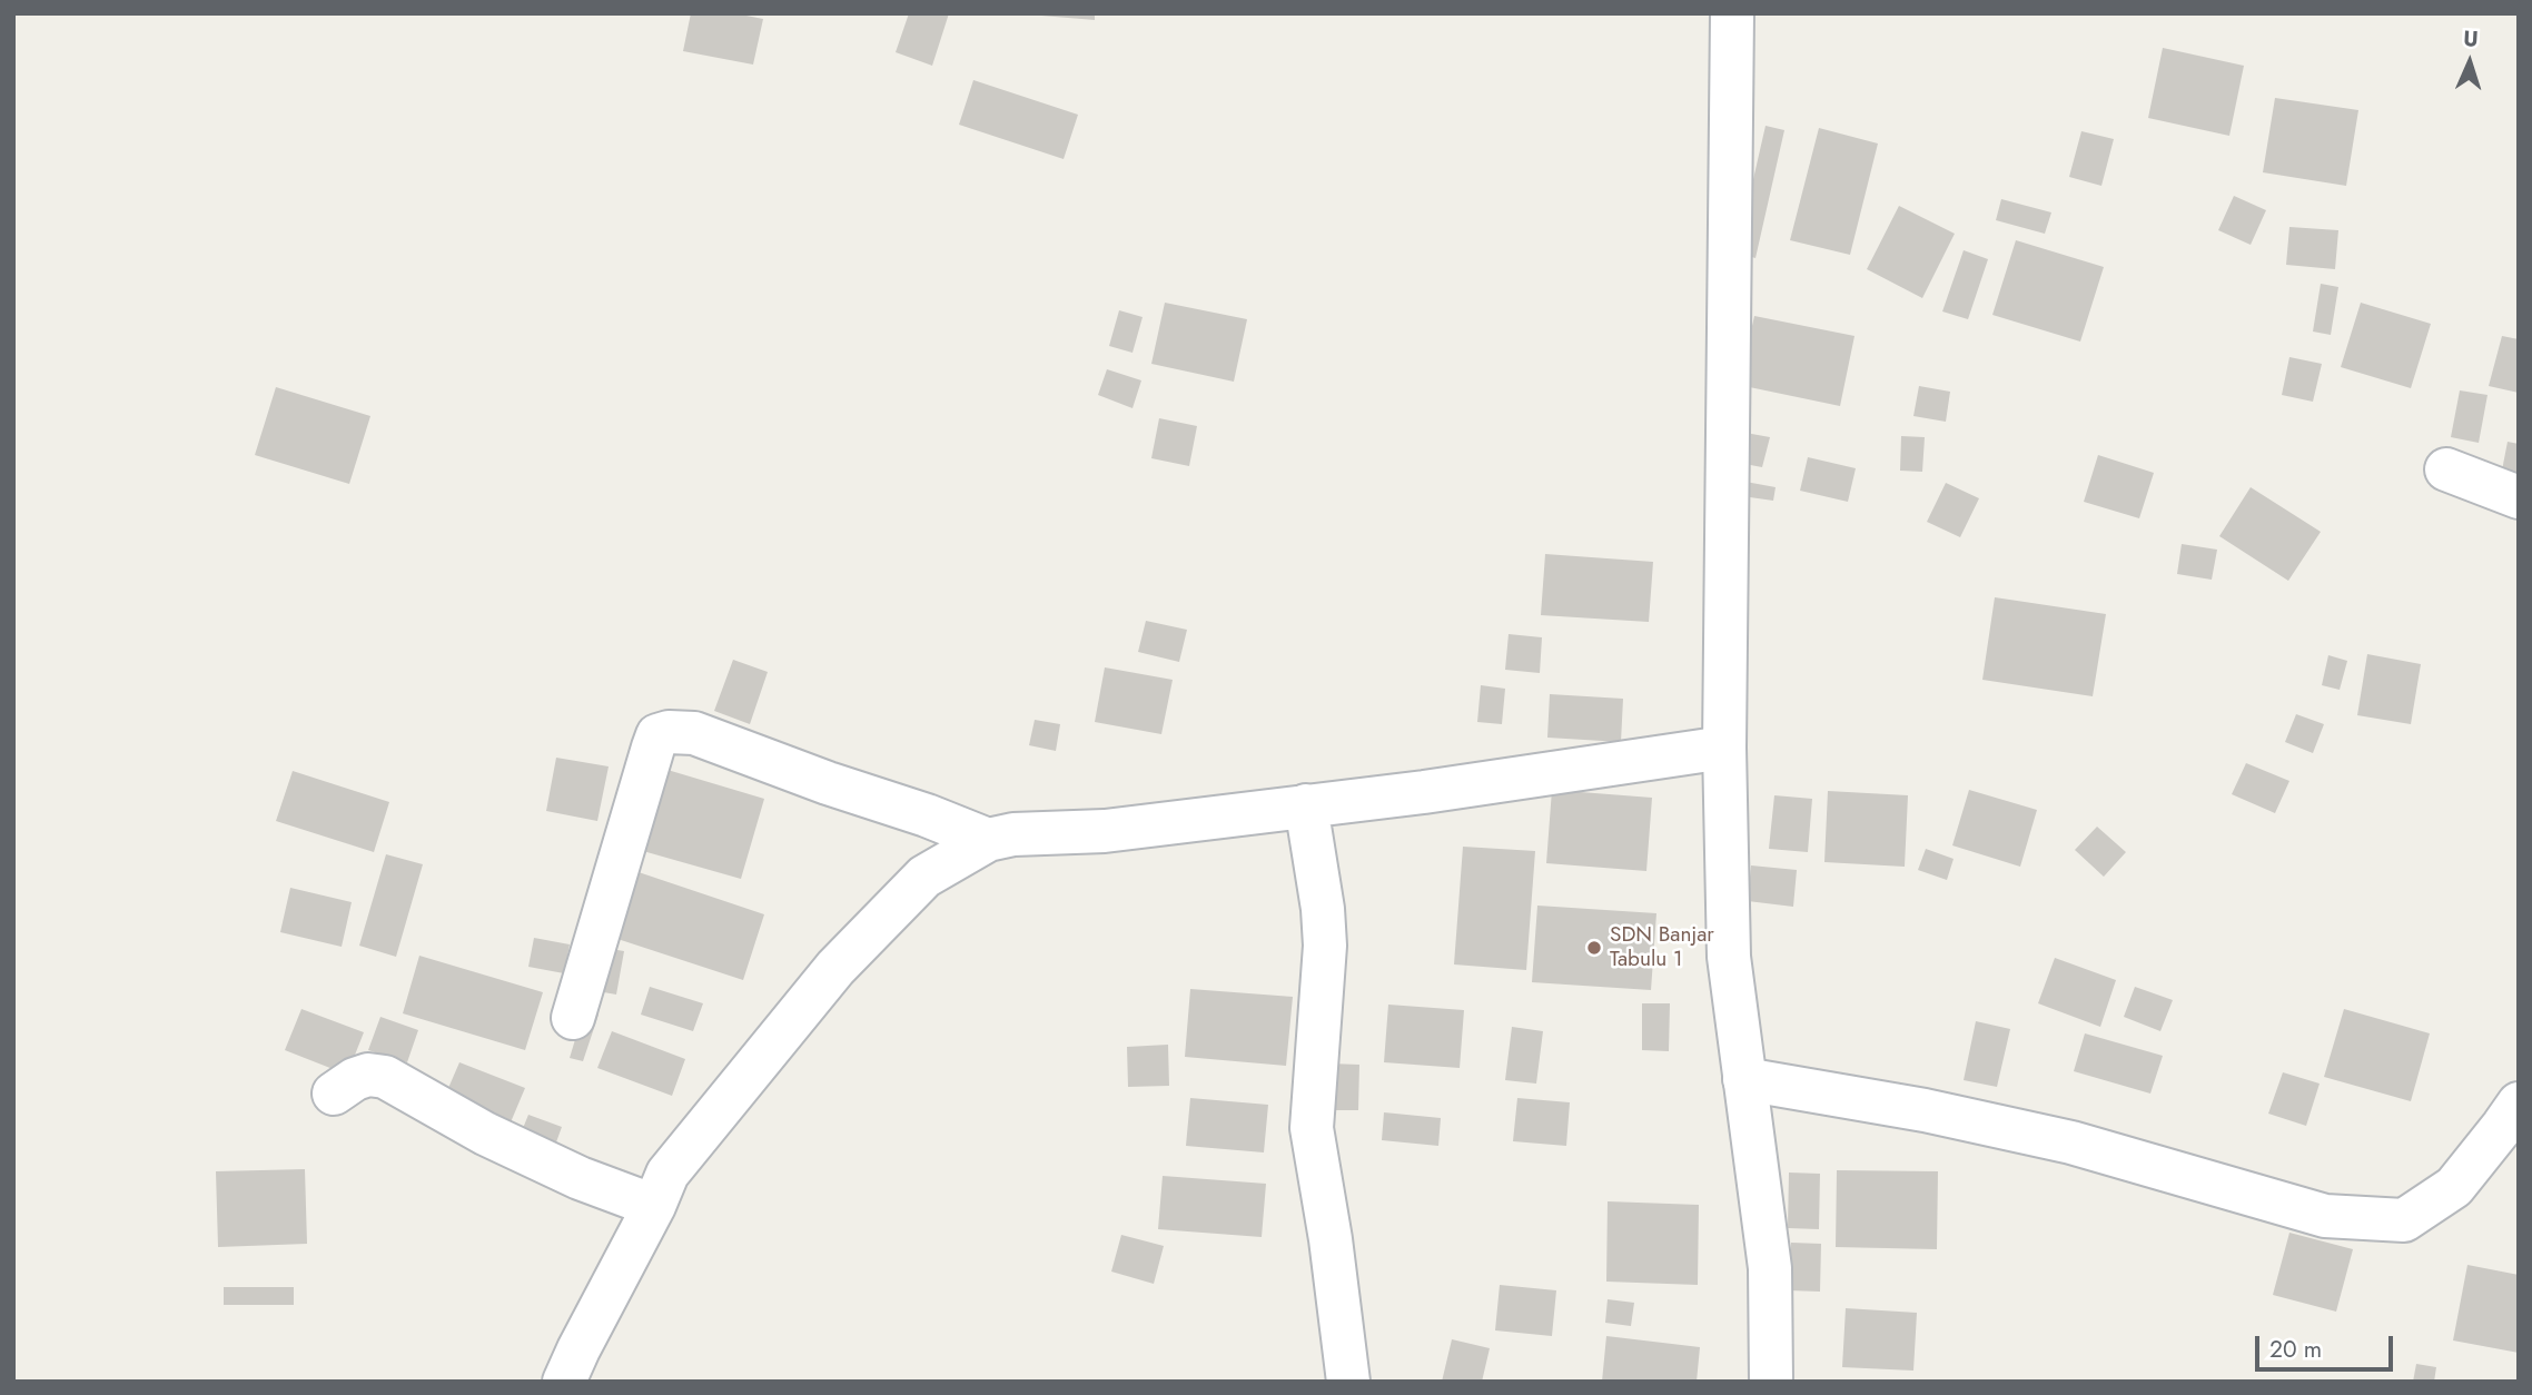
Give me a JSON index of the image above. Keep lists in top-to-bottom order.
{
  "places": ["SDN Banjar Tabulu 1"],
  "scale_bar": "20 m",
  "north": "top"
}
